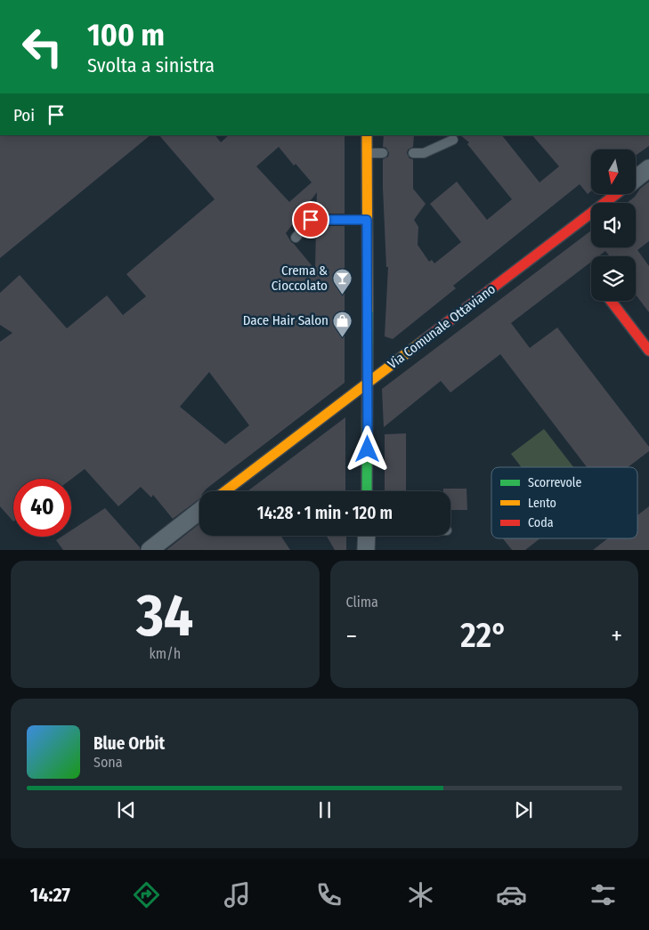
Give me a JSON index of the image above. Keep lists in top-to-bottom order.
{
  "streets": {
    "street": ["Via Comunale Ottaviano"]
  },
  "places": {
    "bar": ["Crema & Cioccolato"],
    "shop": ["Dace Hair Salon"]
  },
  "legend": ["Scorrevole", "Lento", "Coda"],
  "north": "bottom",
  "page": {
    "turn": ["100 m", "Svolta a sinistra"],
    "then": "Poi",
    "limit": "40",
    "trip": "14:28 · 1 min · 120 m",
    "tile": [
      ["34", "km/h"],
      "Clima"
    ],
    "heat": ["−", "22°", "+"],
    "song": ["Blue Orbit", "Sona"],
    "tabs": "14:27"
  }
}
